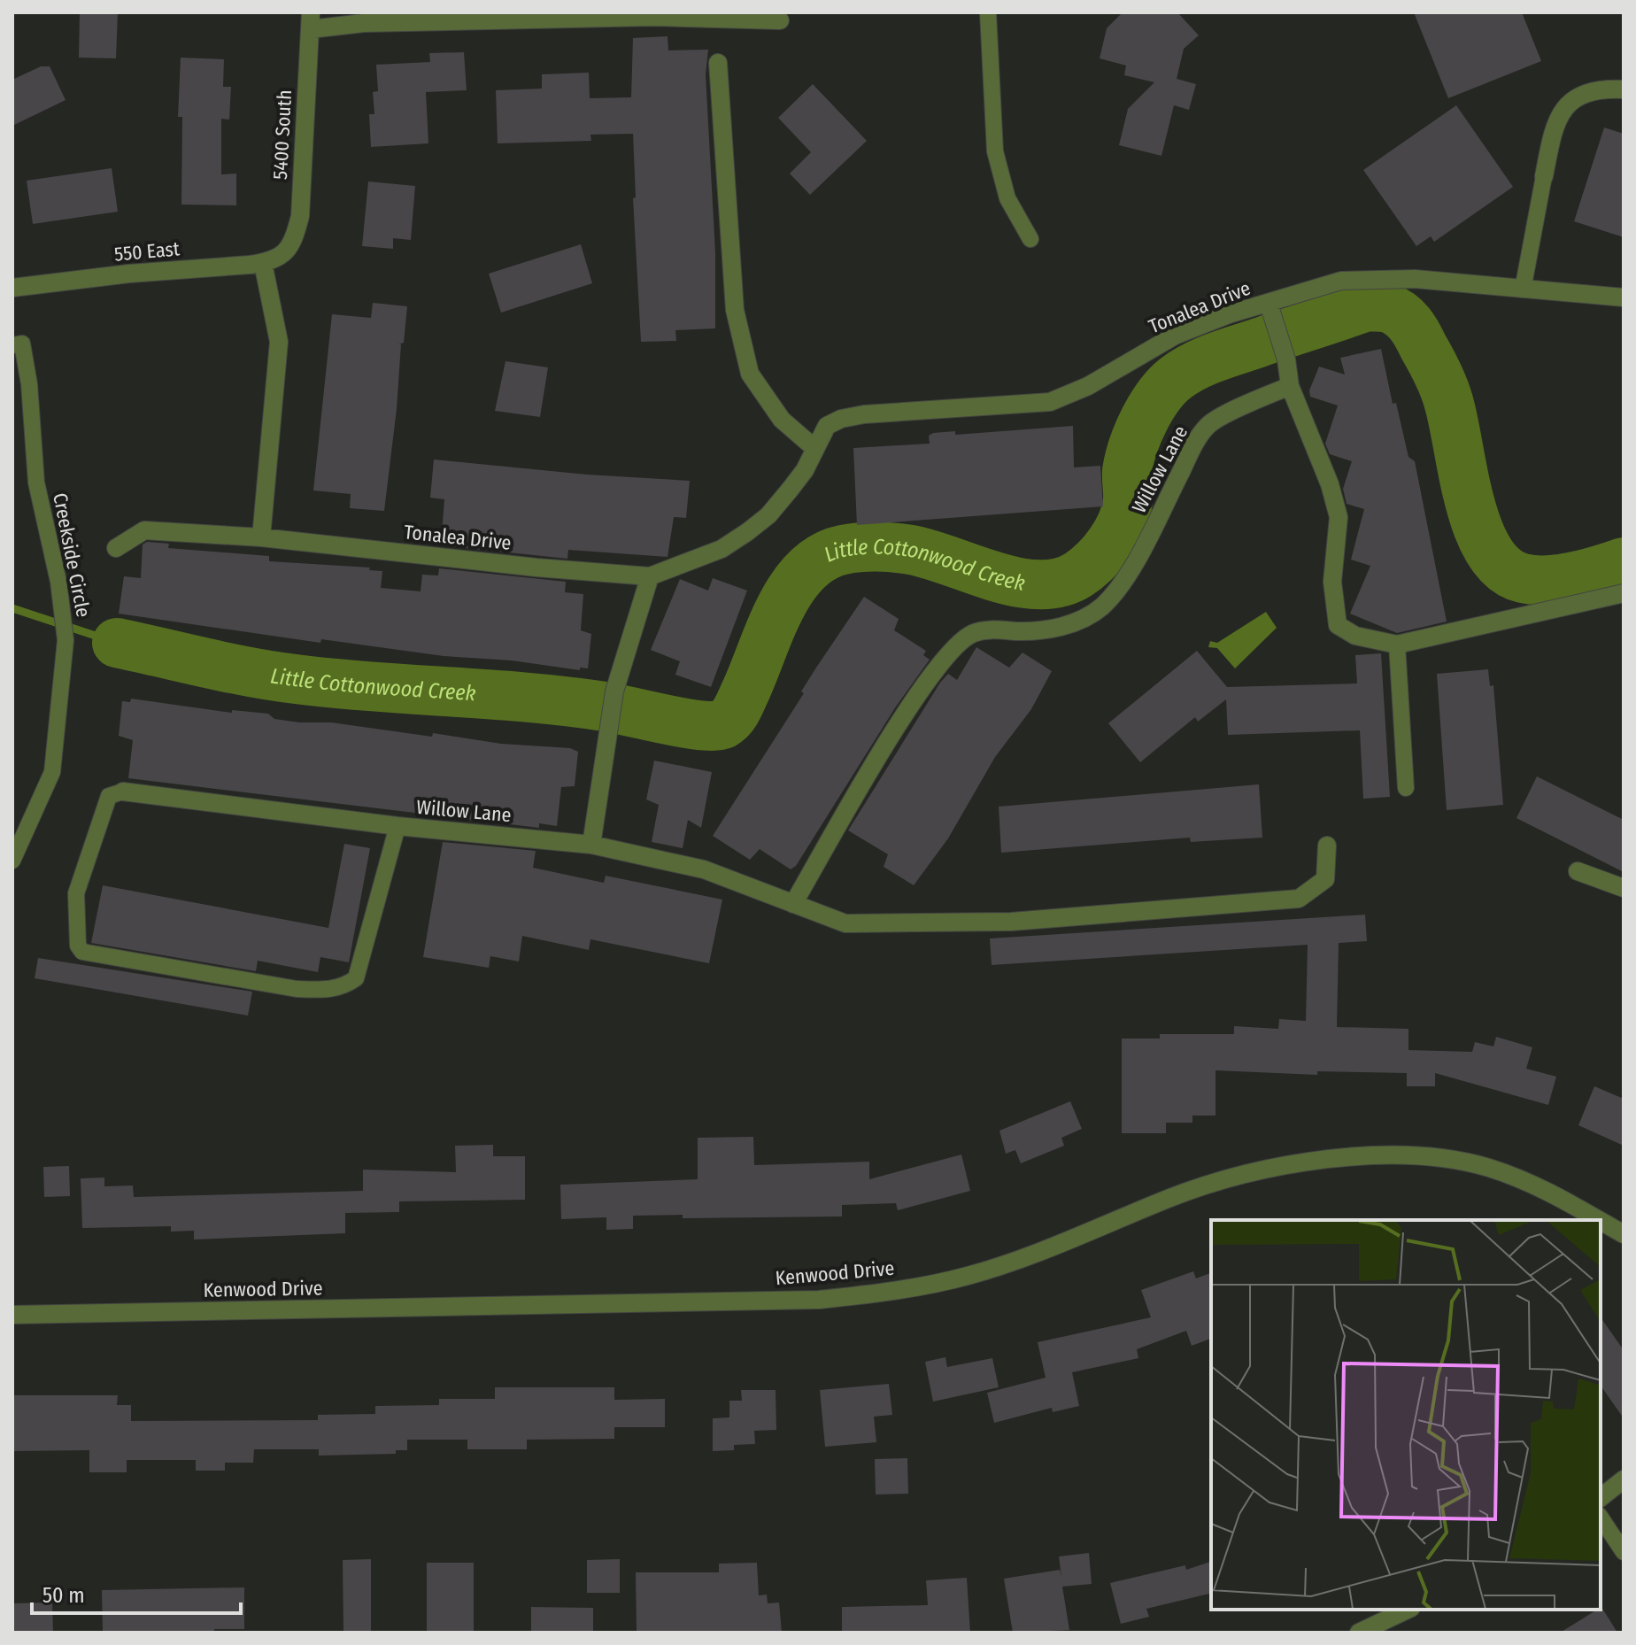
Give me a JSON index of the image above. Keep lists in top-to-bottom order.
{
  "streets": {
    "street": [
      "5400 South",
      "550 East",
      "Tonalea Drive",
      "Willow Lane",
      "Kenwood Drive"
    ],
    "lane": ["Creekside Circle"]
  },
  "crossings": [
    ["5400 South", "550 East"]
  ],
  "water": ["Little Cottonwood Creek"],
  "scale_bar": "50 m"
}
